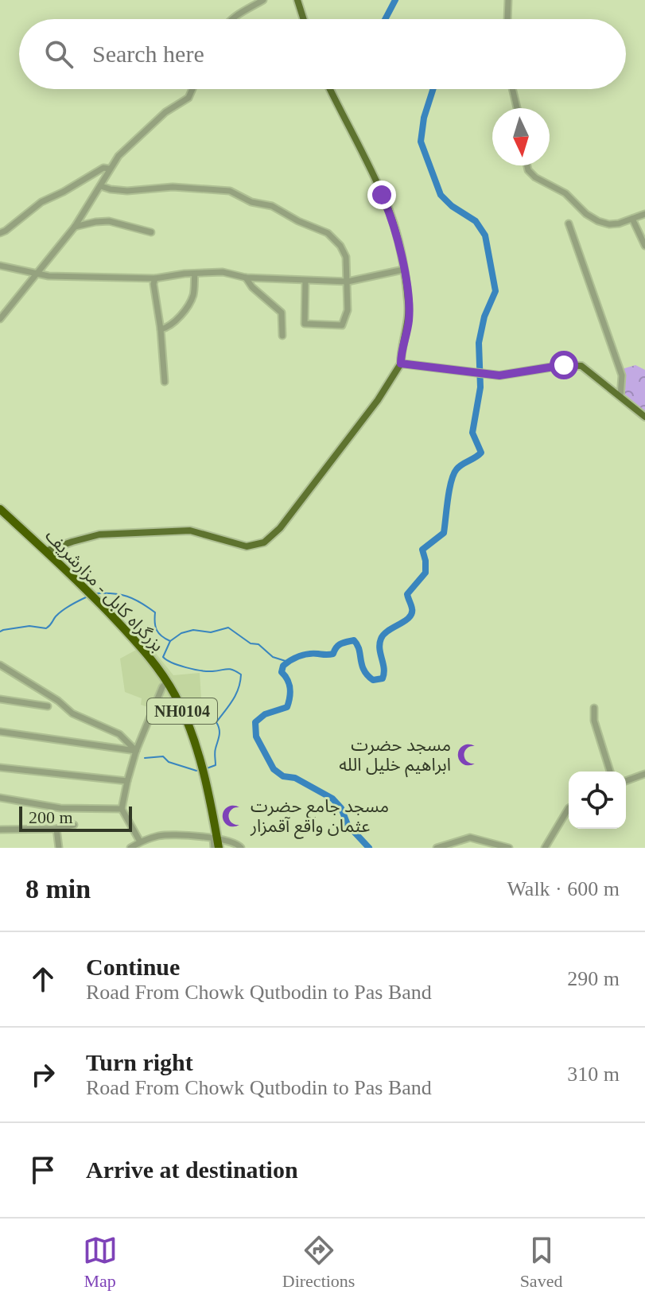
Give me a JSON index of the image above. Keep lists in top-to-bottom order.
{
  "streets": {
    "highway": ["بزرگراه کابل - مزارشریف", "NH0104"]
  },
  "places": {
    "mosque": ["مسجد حضرت ابراهیم خلیل الله", "مسجد جامع حضرت عثمان واقع آقمزار"]
  },
  "scale_bar": "200 m",
  "north": "bottom",
  "page": {
    "search": "Search here",
    "scale": "200 m",
    "heading": ["8 min", "Walk · 600 m"],
    "list": [
      ["Continue", "Road From Chowk Qutbodin to Pas Band", "290 m"],
      ["Turn right", "Road From Chowk Qutbodin to Pas Band", "310 m"],
      "Arrive at destination"
    ],
    "nav": ["Map", "Directions", "Saved"]
  }
}
